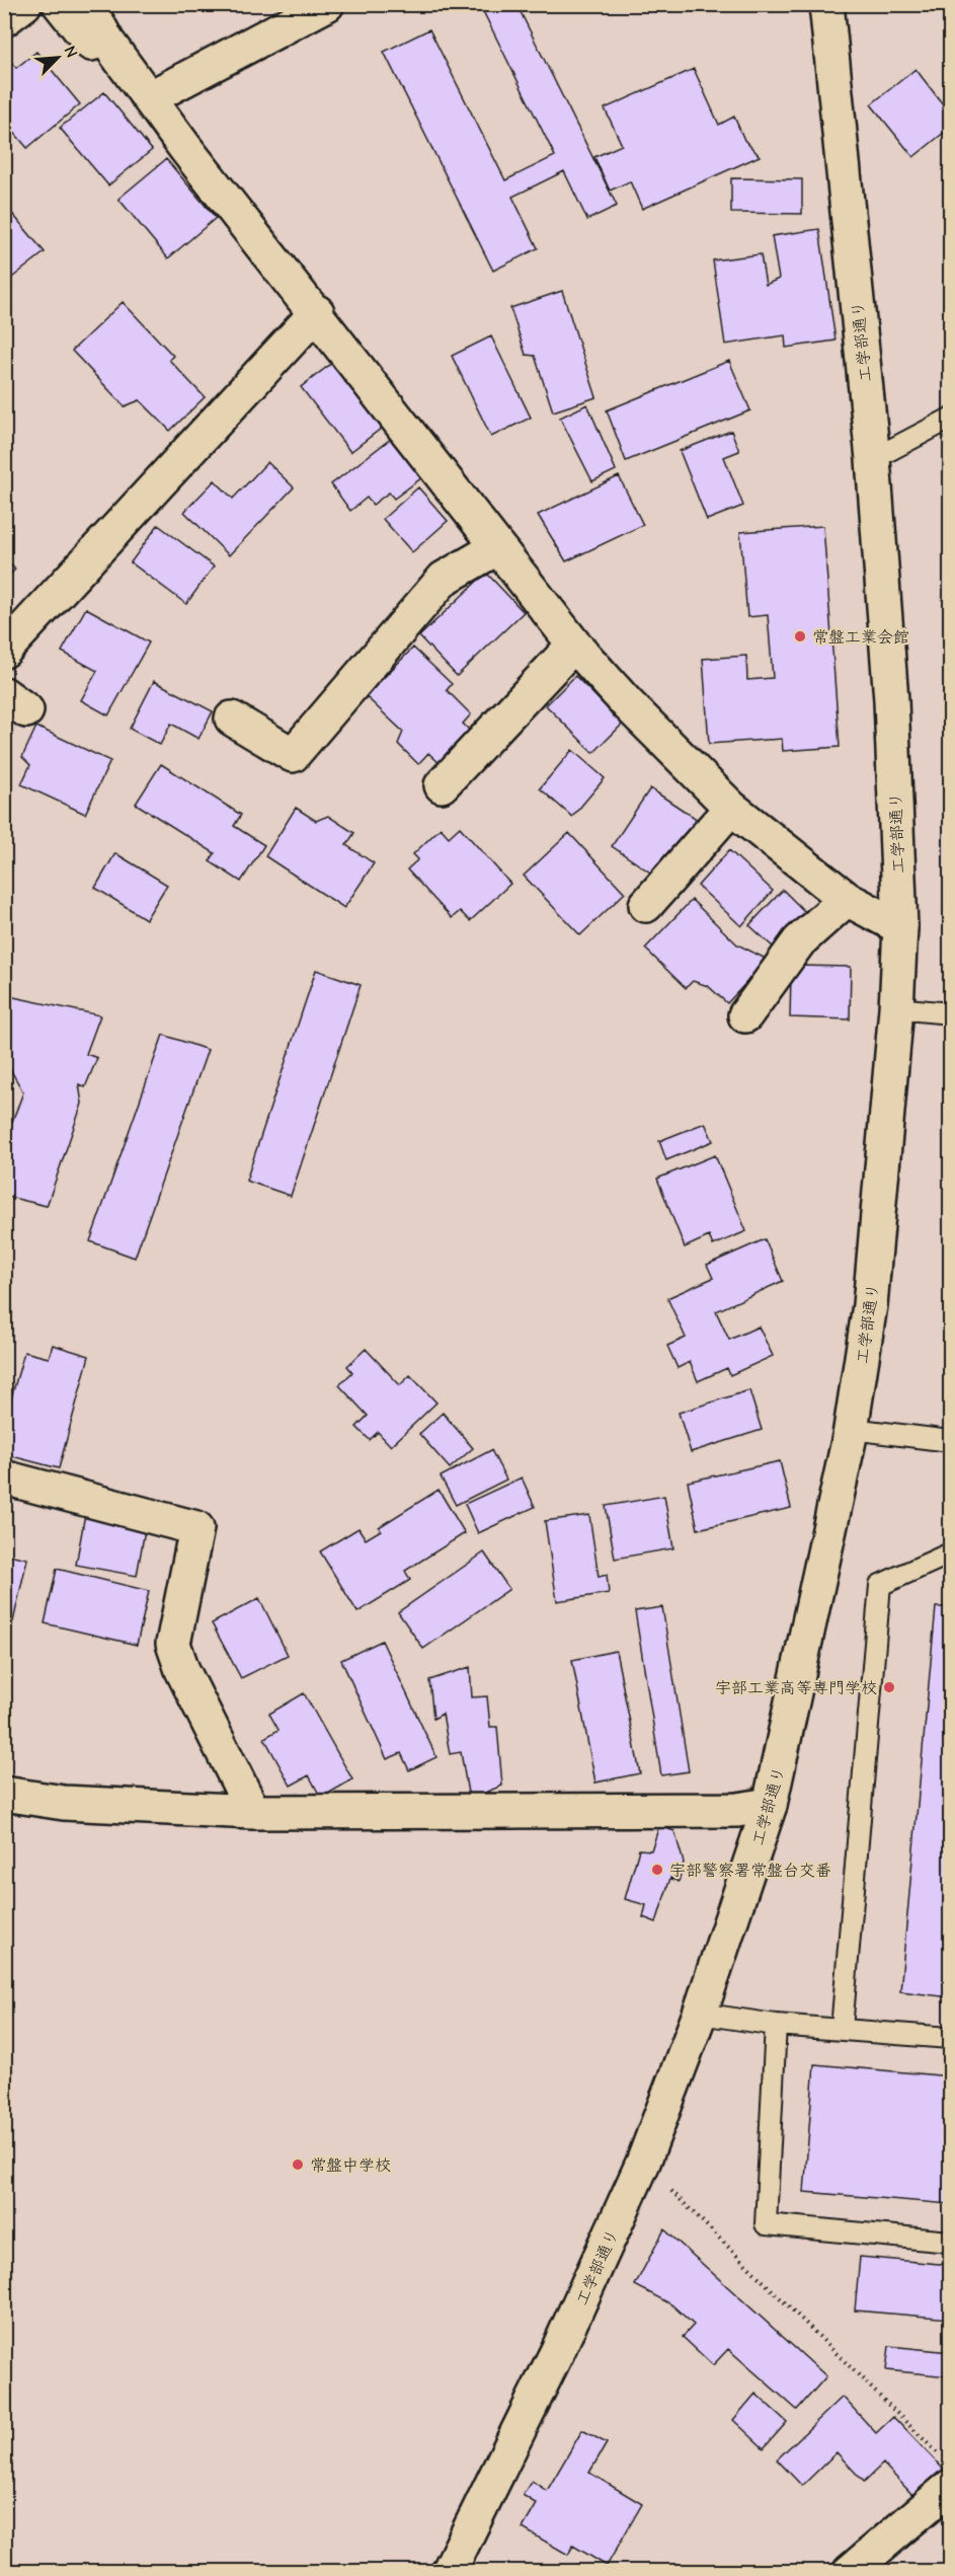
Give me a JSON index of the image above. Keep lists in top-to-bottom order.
{
  "streets": {
    "street": ["工学部通り"]
  },
  "places": [
    "常盤工業会館",
    "宇部工業高等専門学校",
    "宇部警察署常盤台交番",
    "常盤中学校"
  ],
  "north": "top right"
}
